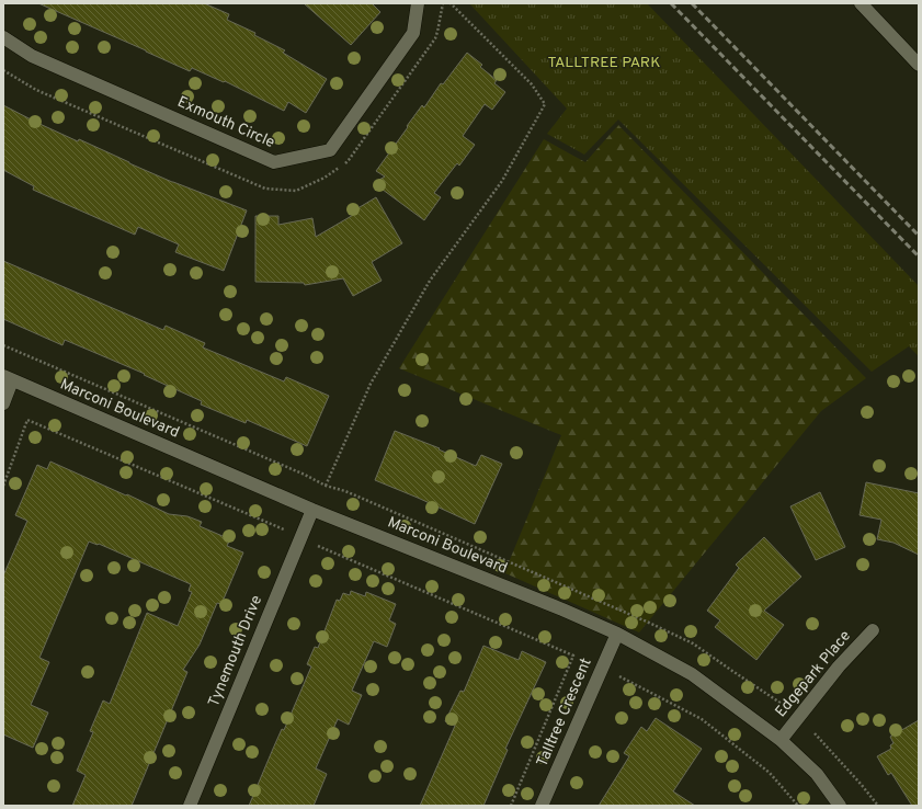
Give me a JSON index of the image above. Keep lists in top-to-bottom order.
{
  "streets": {
    "street": [
      "Exmouth Circle",
      "Marconi Boulevard",
      "Tynemouth Drive",
      "Edgepark Place",
      "Talltree Crescent"
    ]
  },
  "crossings": [
    ["Marconi Boulevard", "Tynemouth Drive"],
    ["Marconi Boulevard", "Edgepark Place"],
    ["Marconi Boulevard", "Talltree Crescent"]
  ],
  "parks": ["TALLTREE PARK"]
}
